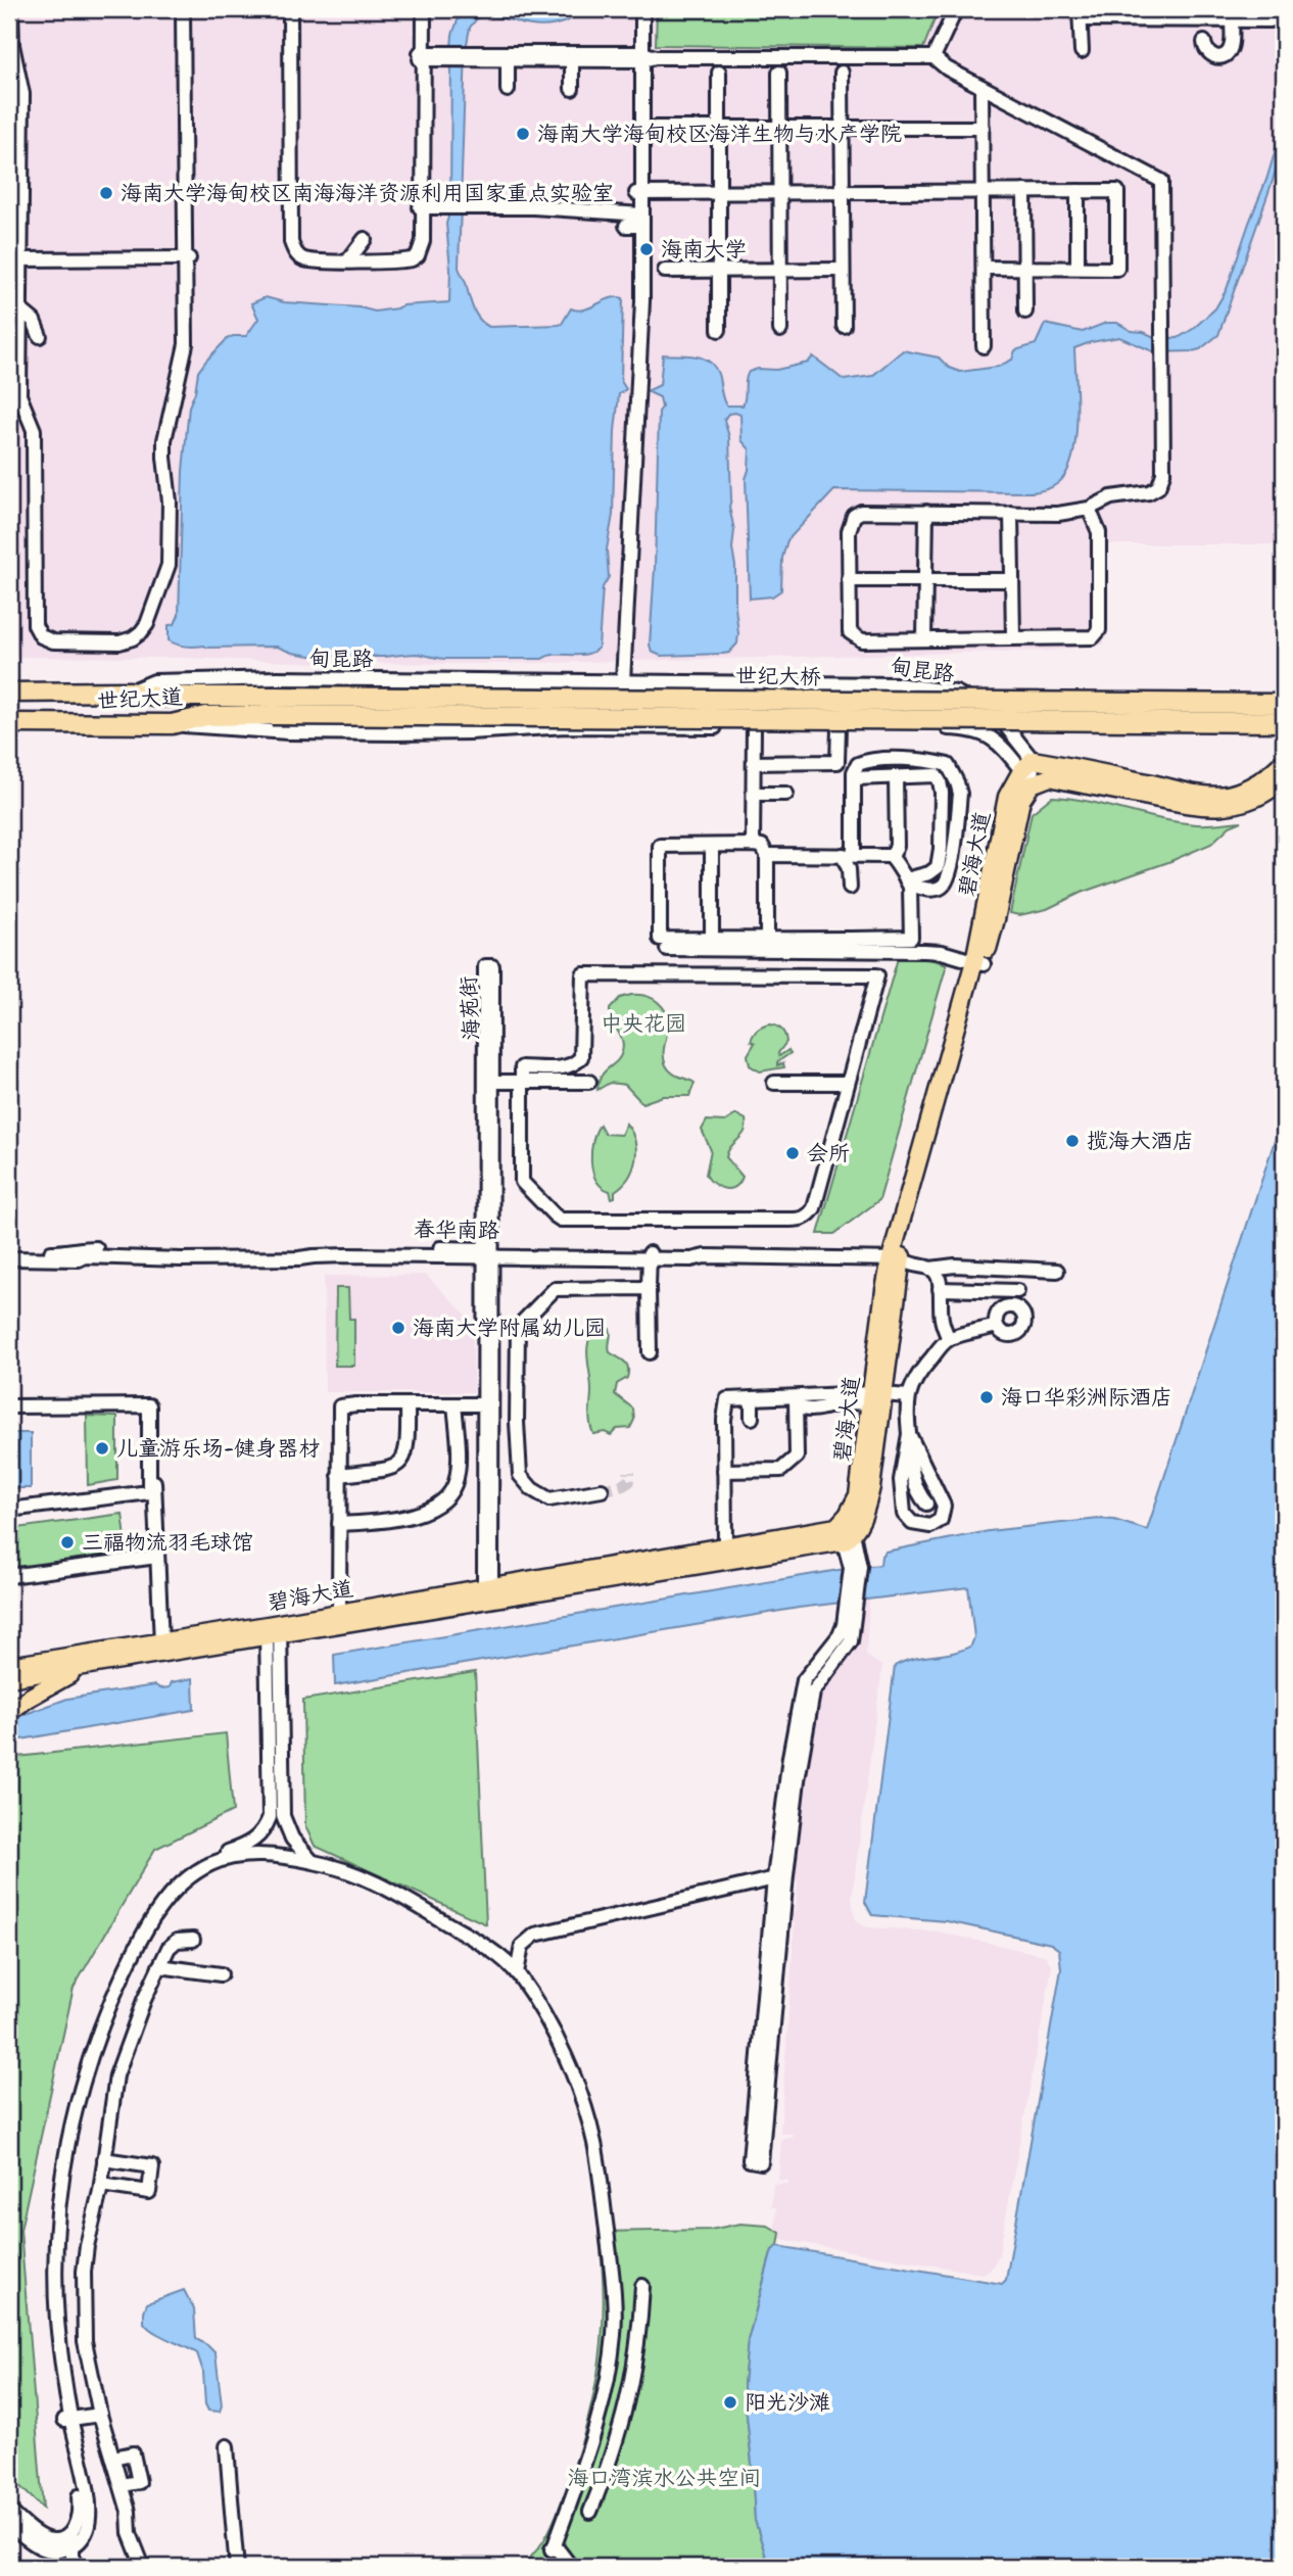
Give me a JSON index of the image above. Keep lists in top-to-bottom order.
{
  "streets": {
    "highway": ["世纪大桥", "世纪大道"],
    "main road": ["碧海大道"],
    "street": ["甸昆路", "海苑街", "春华南路"]
  },
  "crossings": [
    ["甸昆路", "世纪大道"],
    ["甸昆路", "碧海大道"],
    ["世纪大桥", "世纪大道"],
    ["碧海大道", "海苑街"],
    ["碧海大道", "春华南路"],
    ["海苑街", "春华南路"]
  ],
  "parks": ["中央花园", "海口湾滨水公共空间"],
  "places": [
    "海南大学海甸校区海洋生物与水产学院",
    "海南大学海甸校区南海海洋资源利用国家重点实验室",
    "海南大学",
    "揽海大酒店",
    "会所",
    "海南大学附属幼儿园",
    "海口华彩洲际酒店",
    "儿童游乐场-健身器材",
    "三福物流羽毛球馆",
    "阳光沙滩"
  ]
}
